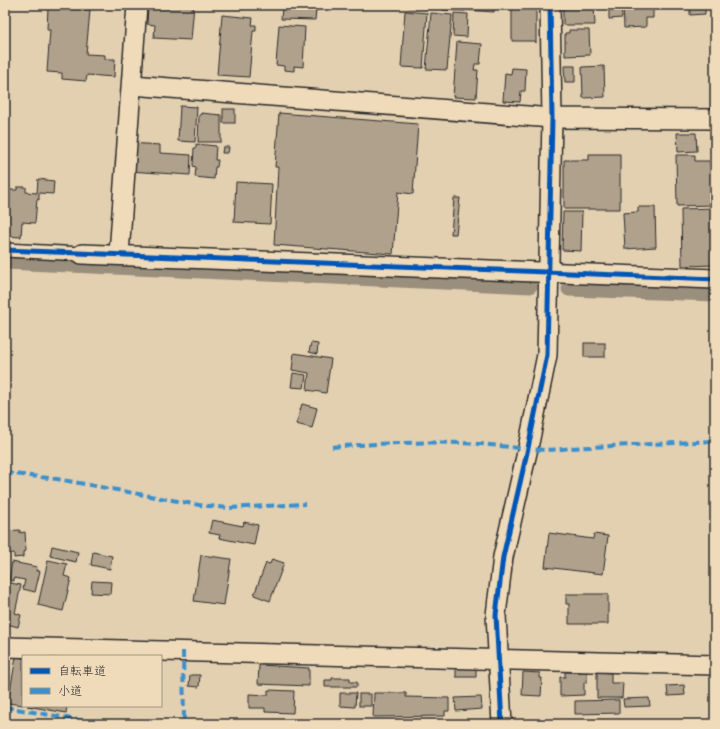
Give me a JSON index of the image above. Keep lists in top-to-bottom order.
{
  "legend": ["自転車道", "小道"]
}
